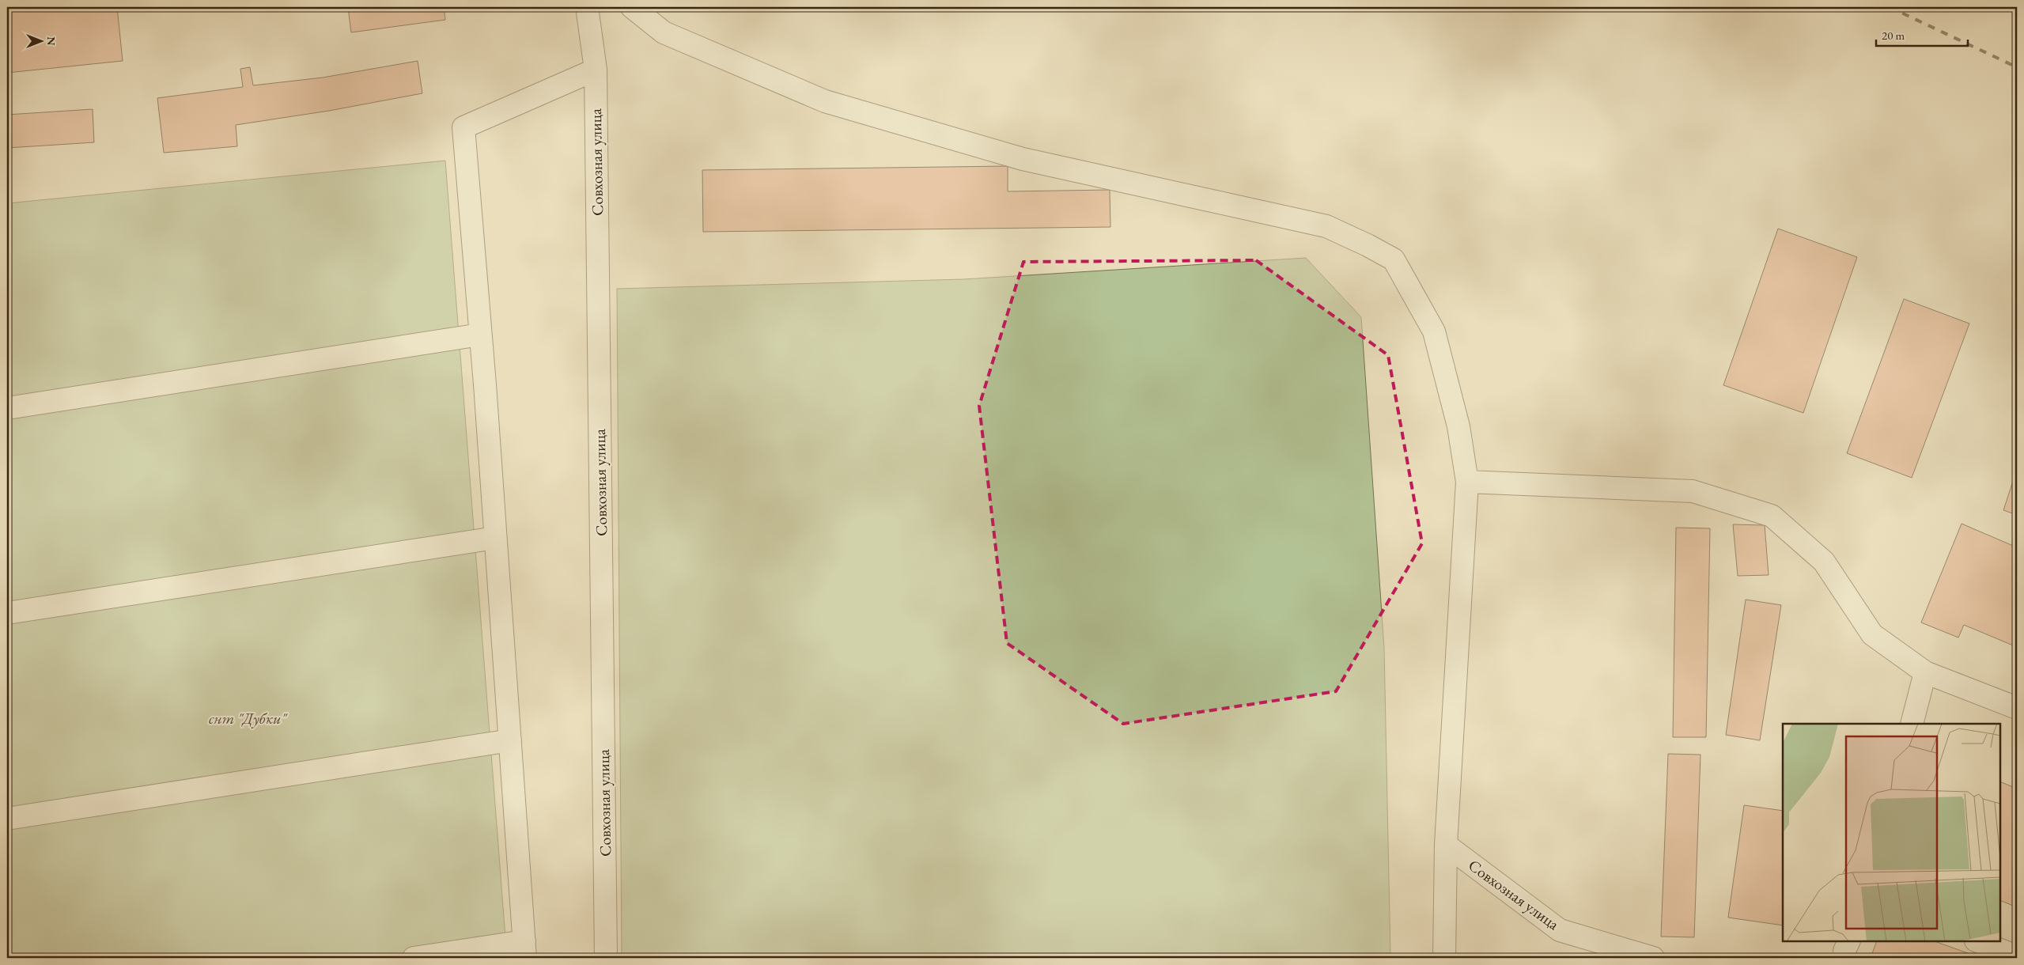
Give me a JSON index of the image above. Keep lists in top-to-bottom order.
{
  "streets": {
    "street": ["Совхозная улица"]
  },
  "parks": ["снт \"Дубки\""],
  "scale_bar": "20 m",
  "north": "right"
}
